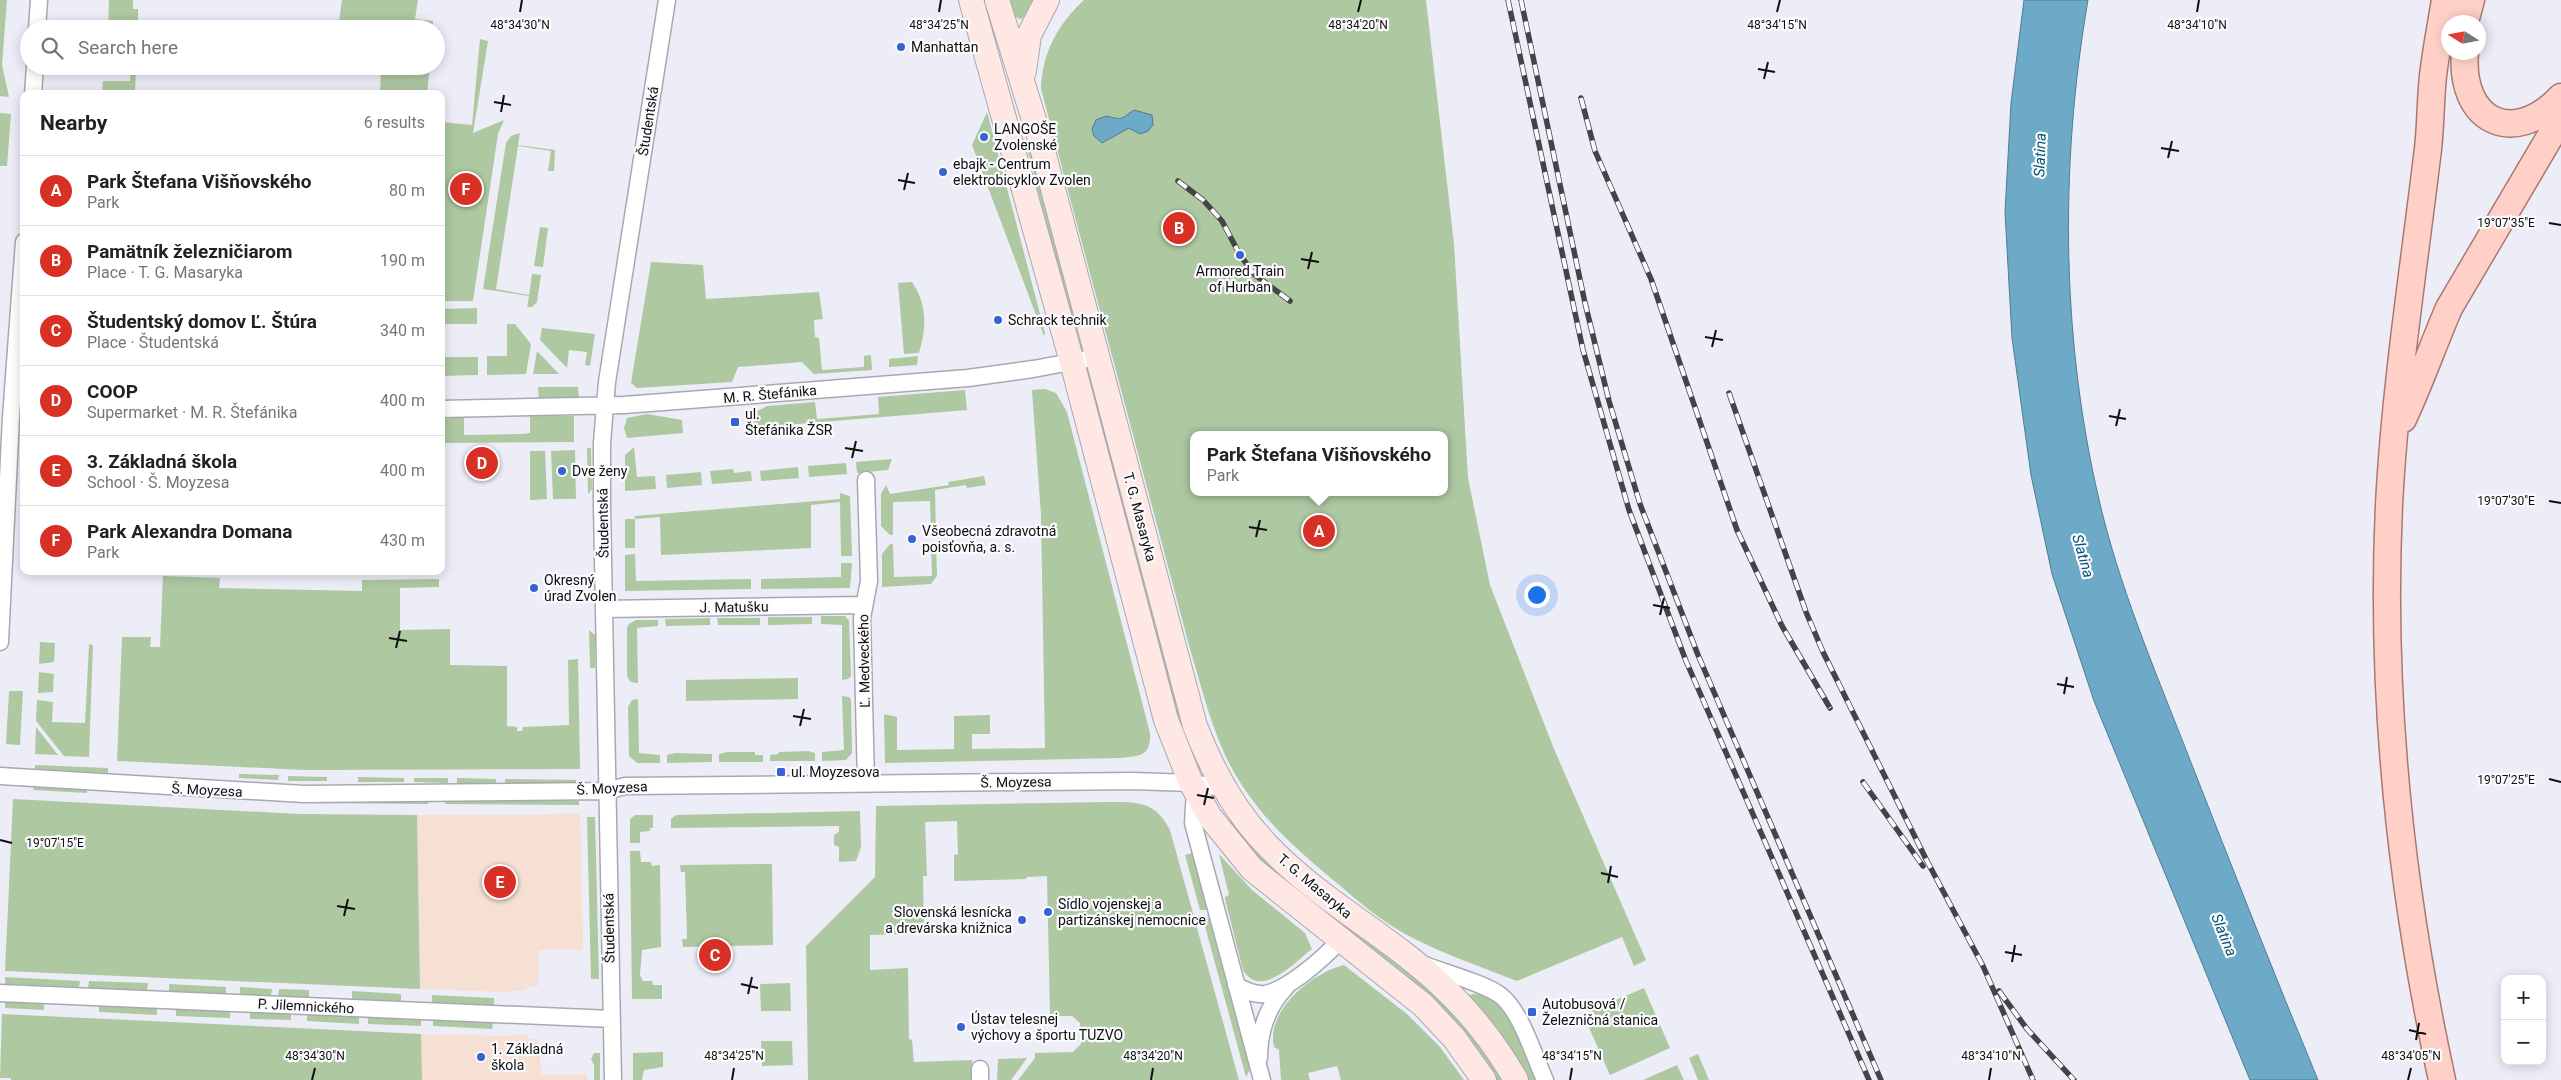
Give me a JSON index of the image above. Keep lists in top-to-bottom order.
{
  "streets": {
    "street": [
      "Študentská",
      "M. R. Štefánika",
      "T. G. Masaryka",
      "J. Matušku",
      "Ľ. Medveckého",
      "Š. Moyzesa",
      "P. Jilemnického"
    ]
  },
  "crossings": [
    ["Študentská", "M. R. Štefánika"],
    ["Študentská", "J. Matušku"],
    ["Študentská", "Š. Moyzesa"],
    ["Študentská", "P. Jilemnického"],
    ["M. R. Štefánika", "T. G. Masaryka"],
    ["T. G. Masaryka", "Š. Moyzesa"],
    ["J. Matušku", "Ľ. Medveckého"],
    ["Ľ. Medveckého", "Š. Moyzesa"]
  ],
  "water": ["Slatina"],
  "places": {
    "other": [
      "Manhattan",
      "LANGOŠE Zvolenské",
      "ebajk - Centrum elektrobicyklov Zvolen",
      "Armored Train of Hurban",
      "Schrack technik",
      "Dve ženy",
      "Všeobecná zdravotná poisťovňa, a. s.",
      "Okresný úrad Zvolen",
      "Sídlo vojenskej a partizánskej nemocnice",
      "Slovenská lesnícka a drevárska knižnica",
      "Ústav telesnej výchovy a športu TUZVO",
      "1. Základná škola"
    ],
    "transit": ["ul. Štefánika ŽSR", "ul. Moyzesova", "Autobusová / Železničná stanica"]
  },
  "north": "left",
  "page": {
    "search": "Search here",
    "heading": ["Nearby", "6 results"],
    "list": [
      {
        "mark": "A",
        "name": "Park Štefana Višňovského",
        "note": "Park",
        "value": "80 m"
      },
      {
        "mark": "B",
        "name": "Pamätník železničiarom",
        "note": "Place · T. G. Masaryka",
        "value": "190 m"
      },
      {
        "mark": "C",
        "name": "Študentský domov Ľ. Štúra",
        "note": "Place · Študentská",
        "value": "340 m"
      },
      {
        "mark": "D",
        "name": "COOP",
        "note": "Supermarket · M. R. Štefánika",
        "value": "400 m"
      },
      {
        "mark": "E",
        "name": "3. Základná škola",
        "note": "School · Š. Moyzesa",
        "value": "400 m"
      },
      {
        "mark": "F",
        "name": "Park Alexandra Domana",
        "note": "Park",
        "value": "430 m"
      }
    ],
    "pins": [
      "F",
      "B",
      "D",
      "A",
      "E",
      "C"
    ],
    "popup": ["Park Štefana Višňovského", "Park"],
    "map_buttons": ["+", "−"]
  },
  "coordinates": [
    "48°34'30\"N",
    "48°34'25\"N",
    "48°34'20\"N",
    "48°34'15\"N",
    "48°34'10\"N",
    "19°07'35\"E",
    "19°07'30\"E",
    "19°07'25\"E",
    "19°07'15\"E",
    "48°34'05\"N"
  ]
}
